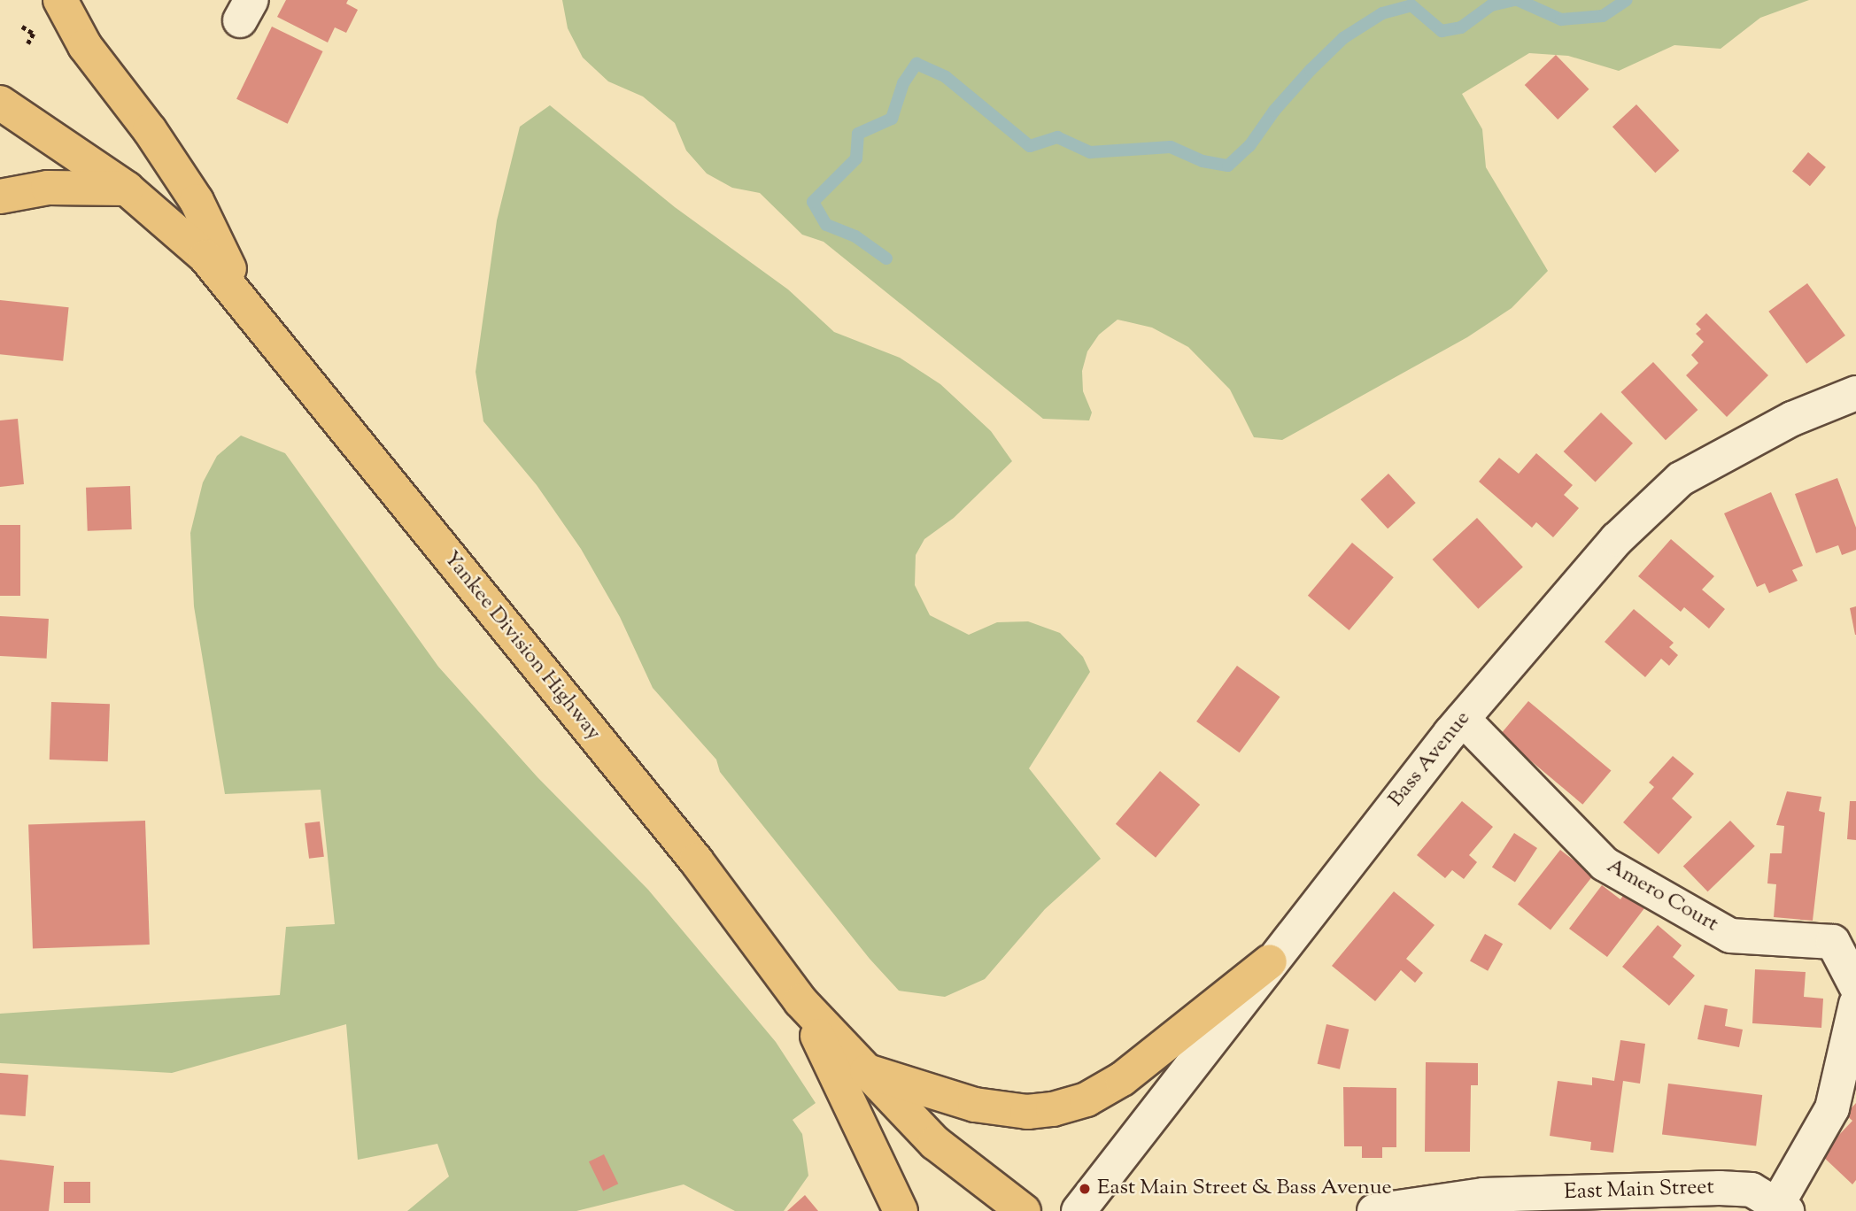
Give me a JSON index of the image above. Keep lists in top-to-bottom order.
{
  "streets": {
    "highway": ["Yankee Division Highway"],
    "main road": ["Bass Avenue", "Amero Court", "East Main Street"]
  },
  "crossings": [
    ["Bass Avenue", "Amero Court"]
  ],
  "places": ["East Main Street & Bass Avenue"]
}
